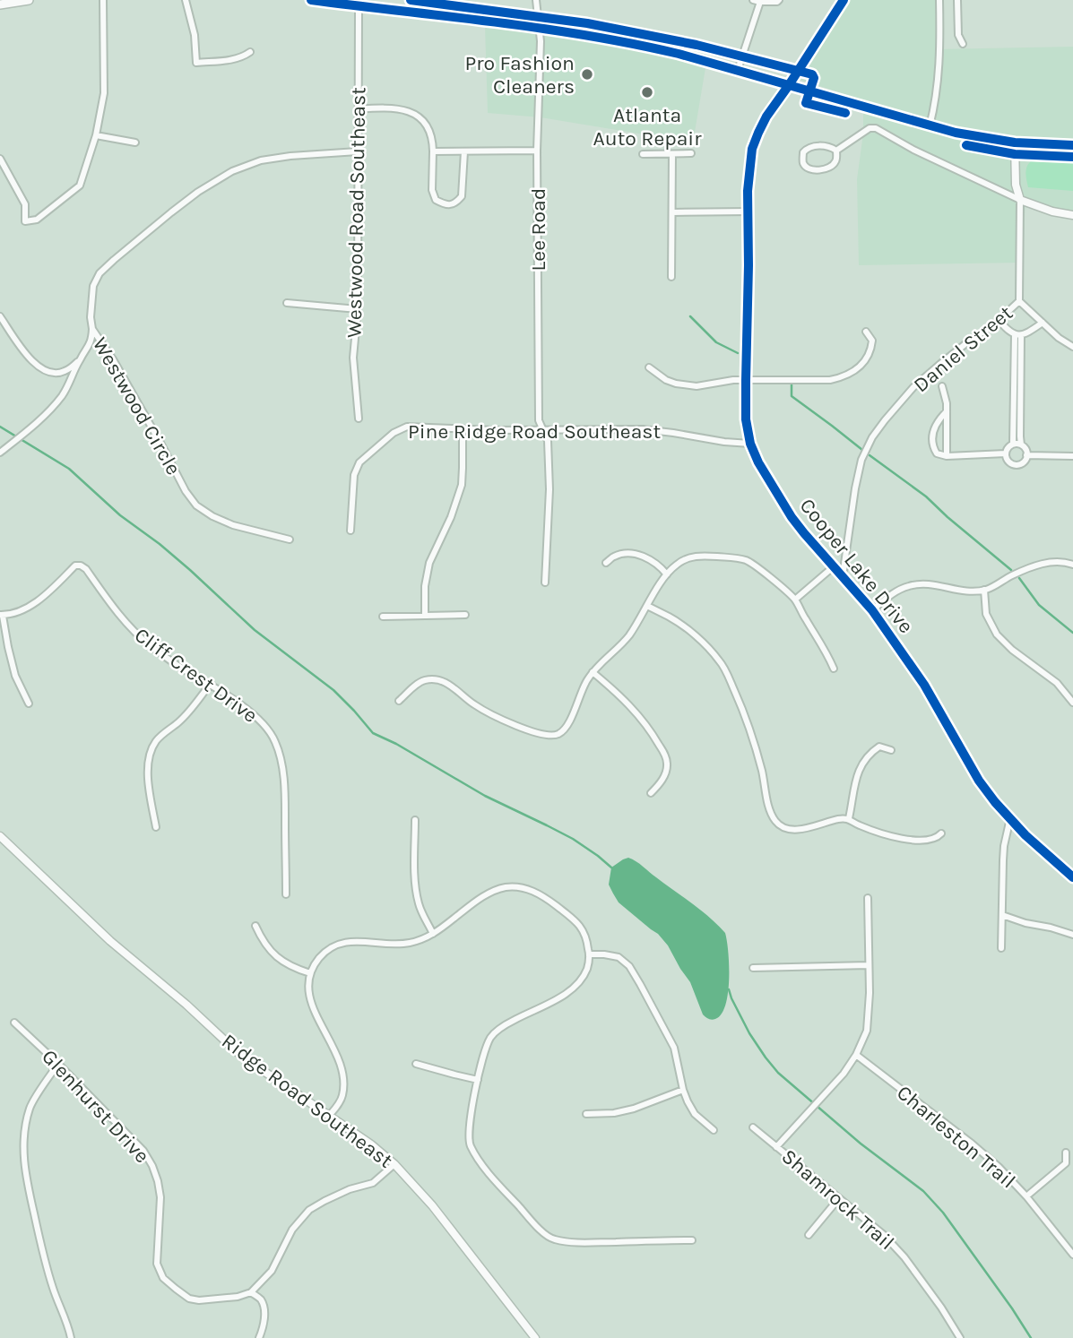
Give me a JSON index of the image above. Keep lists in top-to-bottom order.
{
  "streets": {
    "street": [
      "Westwood Road Southeast",
      "Lee Road",
      "Daniel Street",
      "Westwood Circle",
      "Pine Ridge Road Southeast",
      "Cooper Lake Drive",
      "Cliff Crest Drive",
      "Ridge Road Southeast",
      "Glenhurst Drive",
      "Charleston Trail",
      "Shamrock Trail"
    ]
  },
  "crossings": [
    ["Westwood Road Southeast", "Westwood Circle"],
    ["Lee Road", "Pine Ridge Road Southeast"],
    ["Daniel Street", "Cooper Lake Drive"],
    ["Pine Ridge Road Southeast", "Cooper Lake Drive"]
  ],
  "places": ["Pro Fashion Cleaners", "Atlanta Auto Repair"]
}
